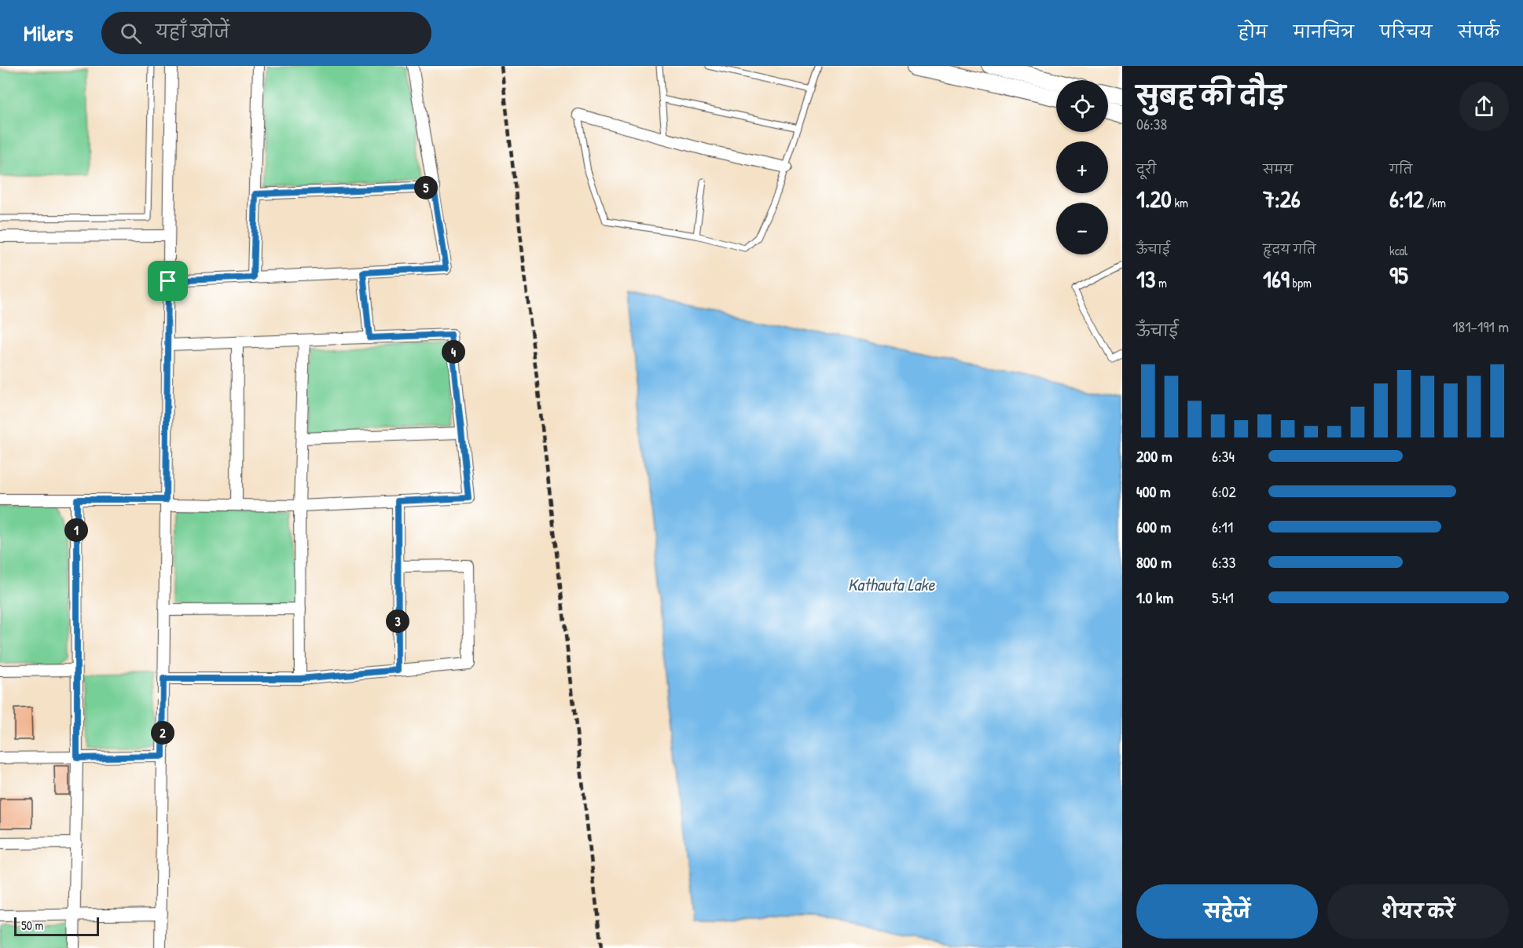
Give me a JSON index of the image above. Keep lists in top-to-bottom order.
{
  "water": ["Kathauta Lake"],
  "scale_bar": "50 m",
  "page": {
    "header": "Milers",
    "search": "यहाँ खोजें",
    "nav": [
      "होम",
      "मानचित्र",
      "परिचय",
      "संपर्क"
    ],
    "heading": ["सुबह की दौड़", "06:38"],
    "map_buttons": ["+", "−"],
    "stats": [
      ["दूरी", "1.20 km"],
      ["समय", "7:26"],
      ["गति", "6:12 /km"],
      ["ऊँचाई", "13 m"],
      ["हृदय गति", "169 bpm"],
      ["kcal", "95"]
    ],
    "pins": [
      "5",
      "4",
      "1",
      "3",
      "2"
    ],
    "chart": ["ऊँचाई", "181–191 m"],
    "list": [
      {
        "name": "200 m",
        "note": "6:34"
      },
      {
        "name": "400 m",
        "note": "6:02"
      },
      {
        "name": "600 m",
        "note": "6:11"
      },
      {
        "name": "800 m",
        "note": "6:33"
      },
      {
        "name": "1.0 km",
        "note": "5:41"
      }
    ],
    "buttons": ["सहेजें", "शेयर करें"],
    "scale": "50 m"
  }
}
